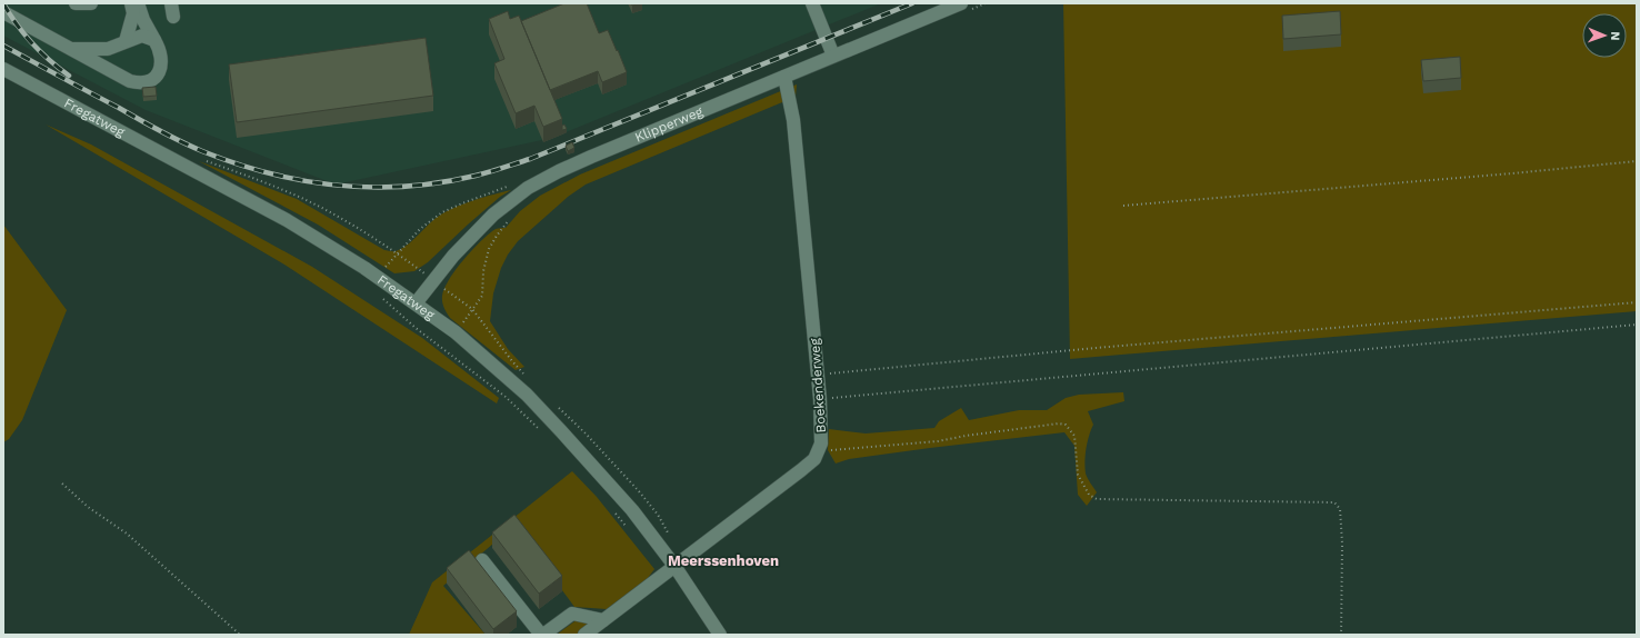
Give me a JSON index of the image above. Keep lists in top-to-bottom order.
{
  "streets": {
    "street": ["Fregatweg", "Klipperweg", "Boekenderweg"]
  },
  "crossings": [
    ["Fregatweg", "Klipperweg"],
    ["Fregatweg", "Boekenderweg"],
    ["Klipperweg", "Boekenderweg"]
  ],
  "districts": ["Meerssenhoven"],
  "north": "right"
}
